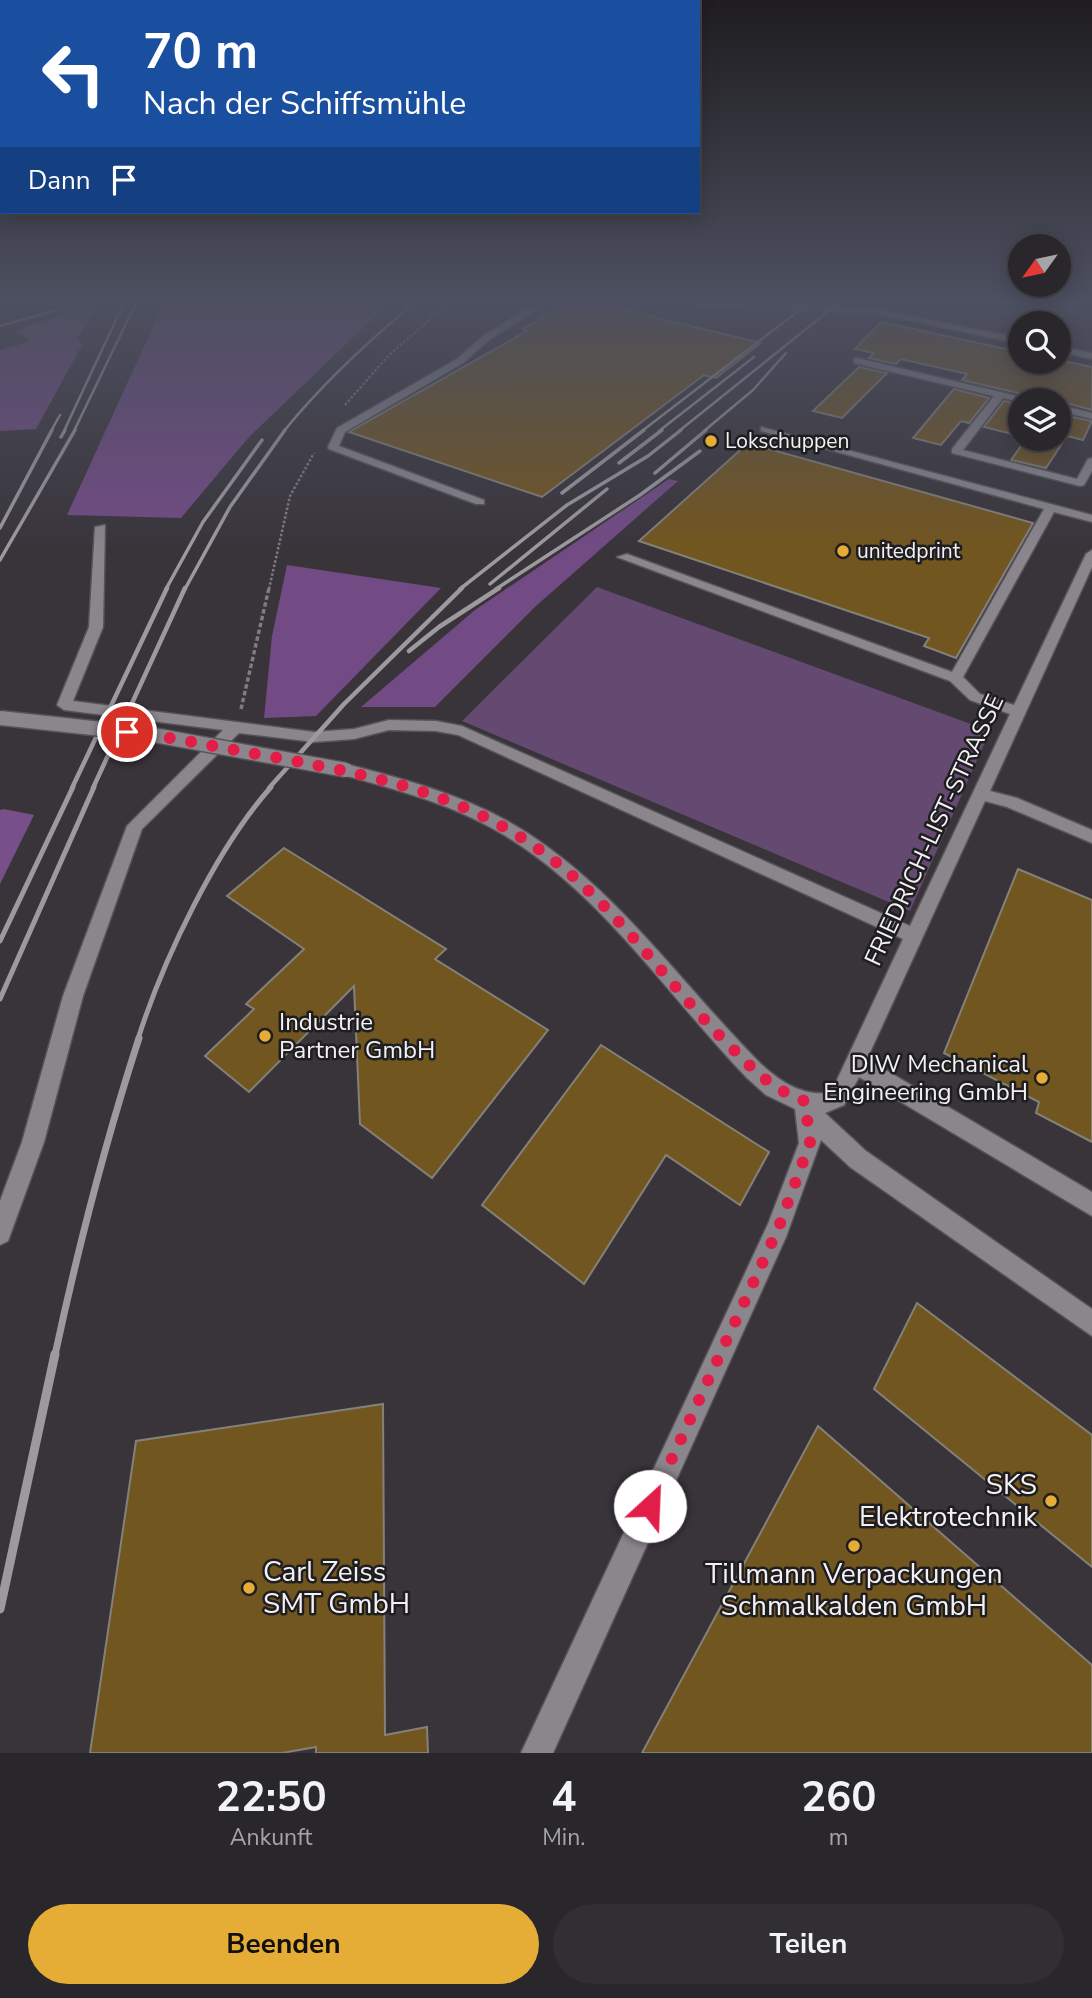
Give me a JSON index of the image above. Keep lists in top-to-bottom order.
{
  "streets": {
    "street": ["FRIEDRICH-LIST-STRASSE"]
  },
  "places": [
    "Lokschuppen",
    "unitedprint",
    "Industrie Partner GmbH",
    "DIW Mechanical Engineering GmbH",
    "SKS Elektrotechnik",
    "Tillmann Verpackungen Schmalkalden GmbH",
    "Carl Zeiss SMT GmbH"
  ],
  "north": "bottom left",
  "page": {
    "turn": ["70 m", "Nach der Schiffsmühle"],
    "then": "Dann",
    "eta": [
      "22:50",
      "Ankunft",
      "4",
      "Min.",
      "260",
      "m"
    ],
    "buttons": ["Beenden", "Teilen"]
  }
}
